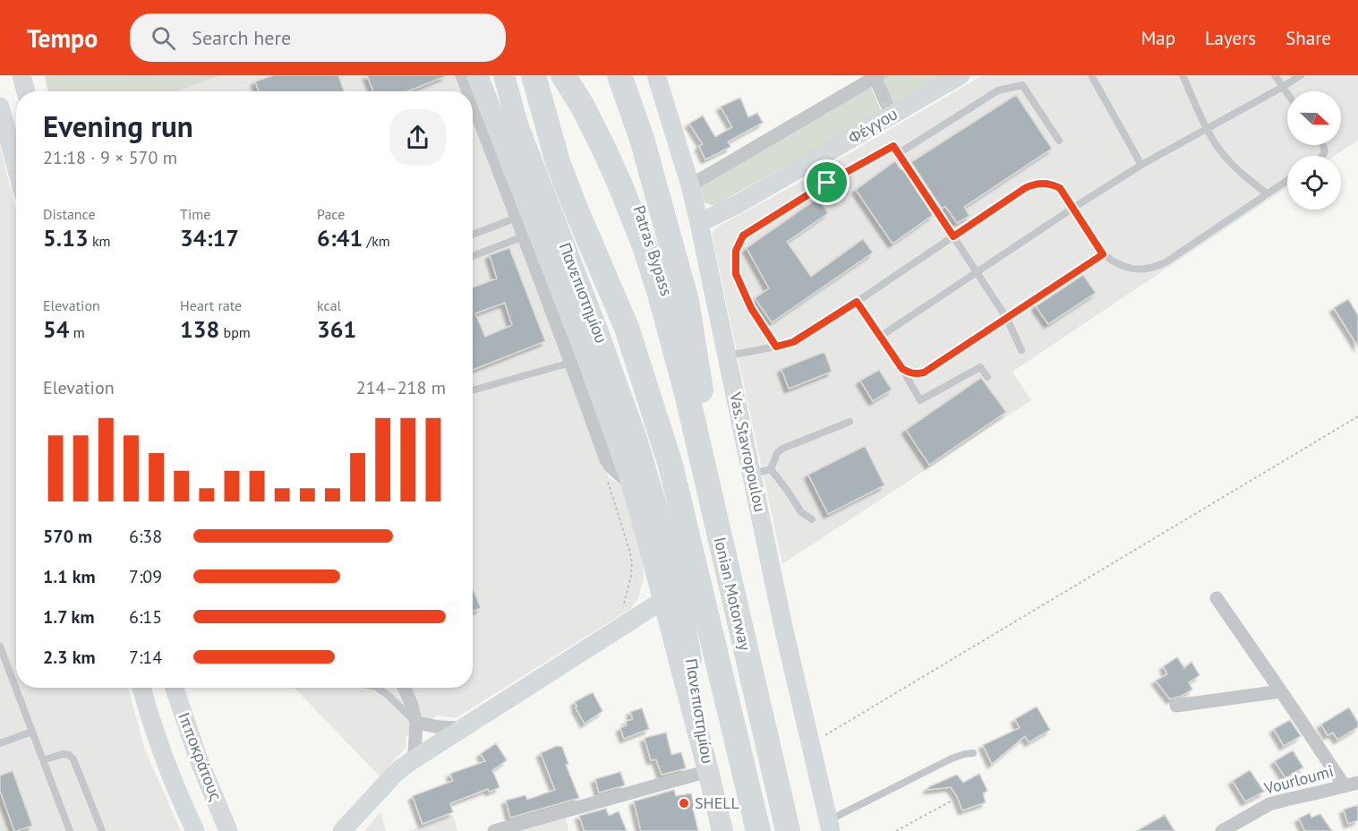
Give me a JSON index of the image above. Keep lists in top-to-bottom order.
{
  "streets": {
    "highway": ["Patras Bypass", "Ionian Motorway"],
    "main road": ["Πανεπιστημίου"],
    "street": [
      "Φέγγου",
      "Vas. Stavropoulou",
      "Ιπποκράτους",
      "Vourloumi"
    ]
  },
  "crossings": [
    ["Φέγγου", "Vas. Stavropoulou"],
    ["Patras Bypass", "Ionian Motorway"]
  ],
  "places": ["SHELL"],
  "north": "right",
  "page": {
    "header": "Tempo",
    "search": "Search here",
    "nav": ["Map", "Layers", "Share"],
    "heading": ["Evening run", "21:18 · 9 × 570 m"],
    "stats": [
      ["Distance", "5.13 km"],
      ["Time", "34:17"],
      ["Pace", "6:41 /km"],
      ["Elevation", "54 m"],
      ["Heart rate", "138 bpm"],
      ["kcal", "361"]
    ],
    "chart": ["Elevation", "214–218 m"],
    "list": [
      {
        "name": "570 m",
        "note": "6:38"
      },
      {
        "name": "1.1 km",
        "note": "7:09"
      },
      {
        "name": "1.7 km",
        "note": "6:15"
      },
      {
        "name": "2.3 km",
        "note": "7:14"
      }
    ]
  }
}
